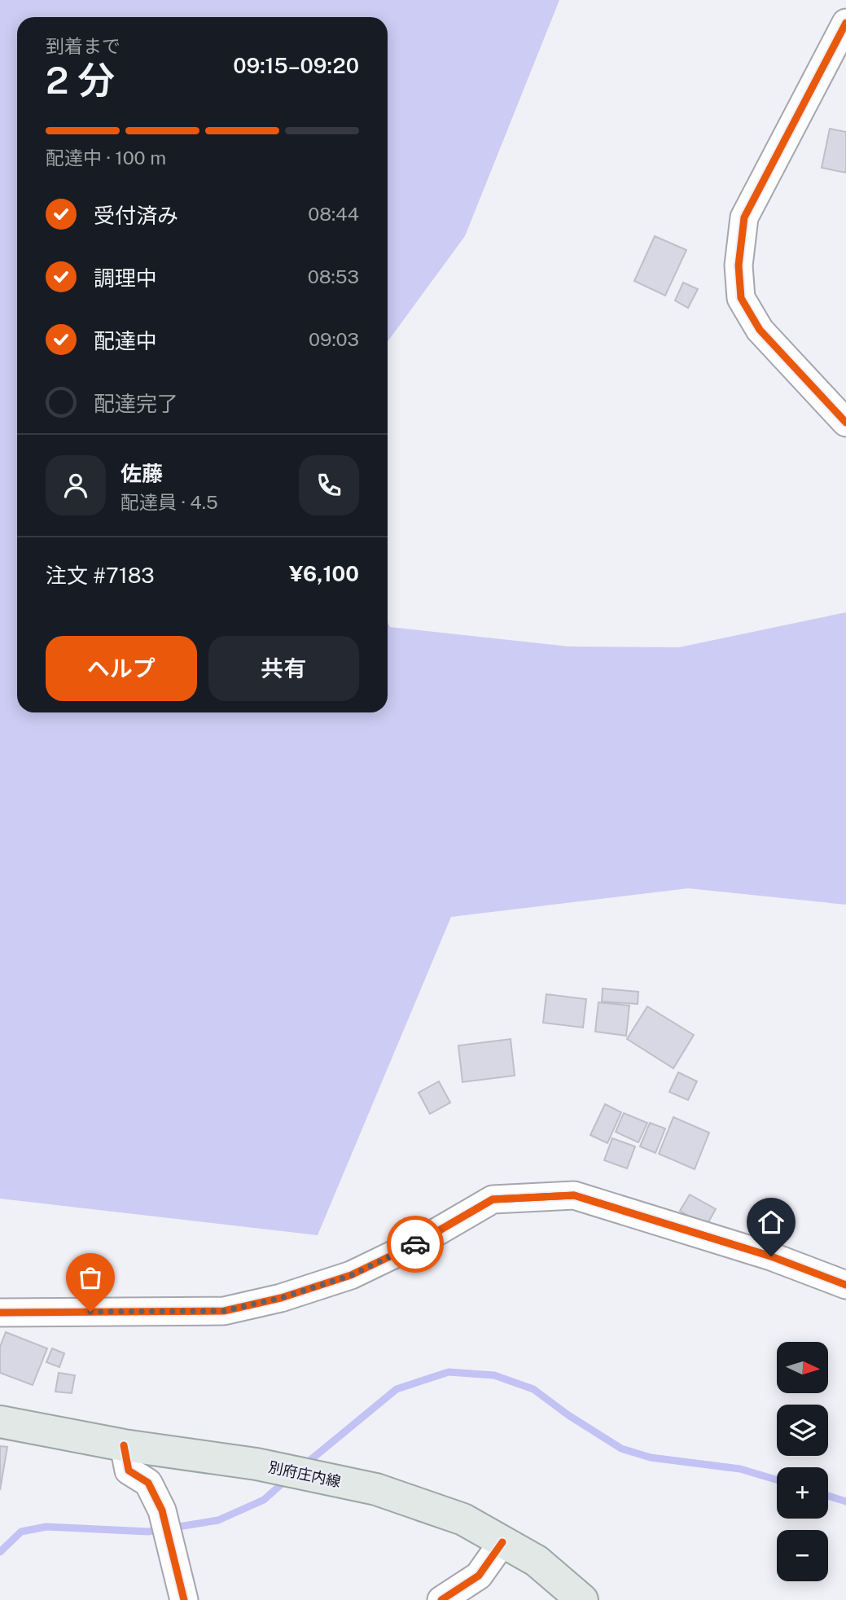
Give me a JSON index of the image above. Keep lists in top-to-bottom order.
{
  "streets": {
    "main road": ["別府庄内線"]
  },
  "north": "right",
  "page": {
    "heading": ["2 分", "到着まで", "09:15–09:20"],
    "panel": [
      "佐藤",
      "配達員 · 4.5",
      "注文 #7183",
      "¥6,100"
    ],
    "bar": "配達中 · 100 m",
    "list": [
      ["受付済み", "08:44"],
      ["調理中", "08:53"],
      ["配達中", "09:03"],
      "配達完了"
    ],
    "buttons": ["ヘルプ", "共有"],
    "map_buttons": ["+", "−"]
  }
}
